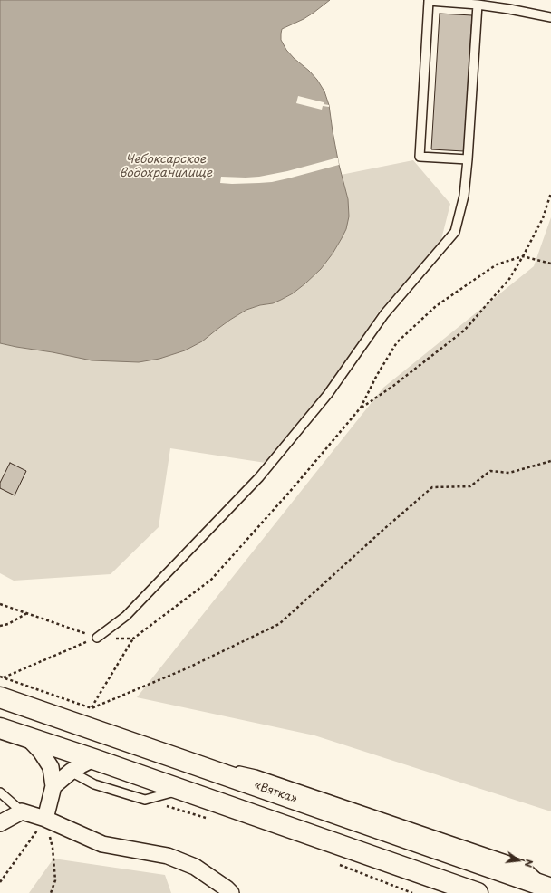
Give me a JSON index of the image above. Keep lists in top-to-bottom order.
{
  "streets": {
    "highway": ["«Вятка»"]
  },
  "water": ["Чебоксарское водохранилище"],
  "north": "right"
}
